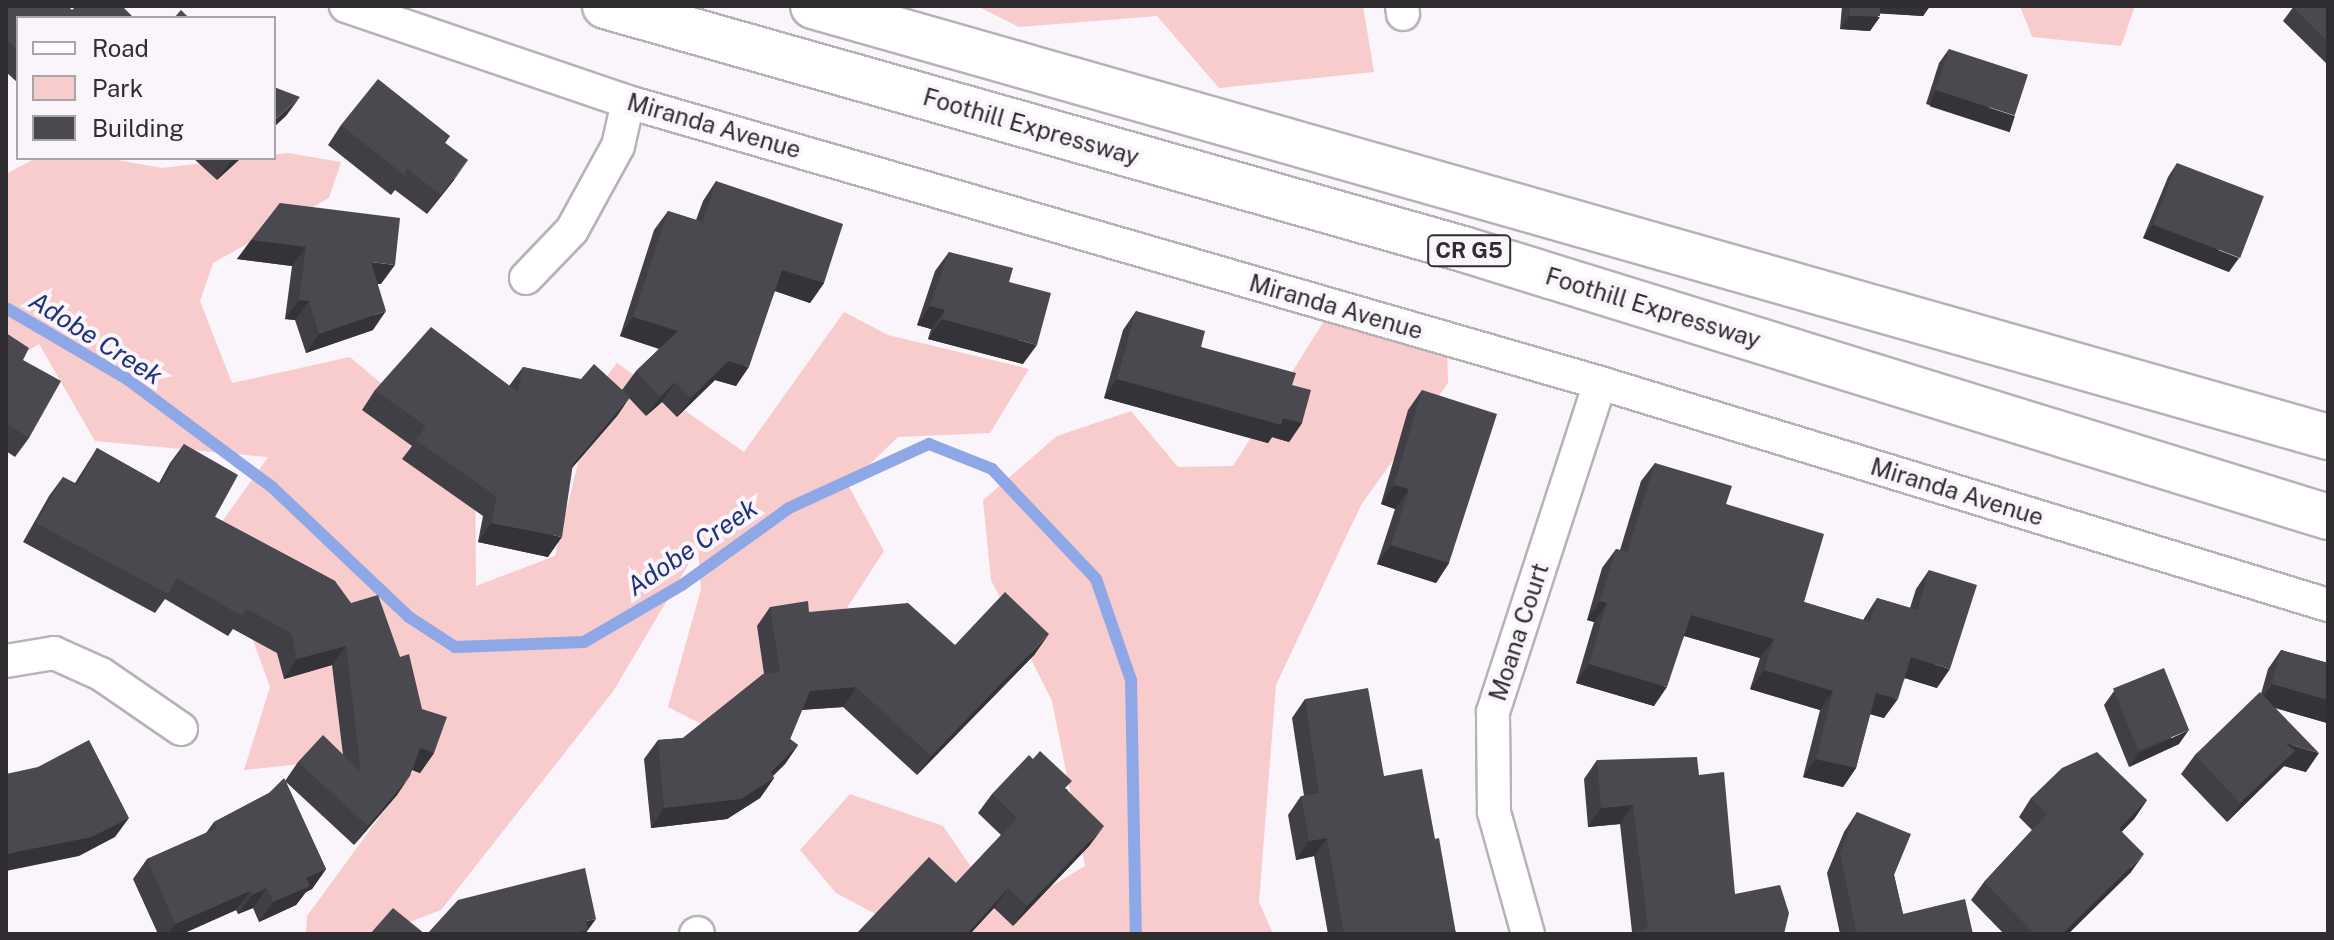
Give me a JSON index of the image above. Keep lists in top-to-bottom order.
{
  "streets": {
    "highway": ["Foothill Expressway", "CR G5"],
    "street": ["Miranda Avenue", "Moana Court"]
  },
  "crossings": [
    ["Miranda Avenue", "Moana Court"]
  ],
  "water": ["Adobe Creek"],
  "legend": ["Road", "Park", "Building"]
}
